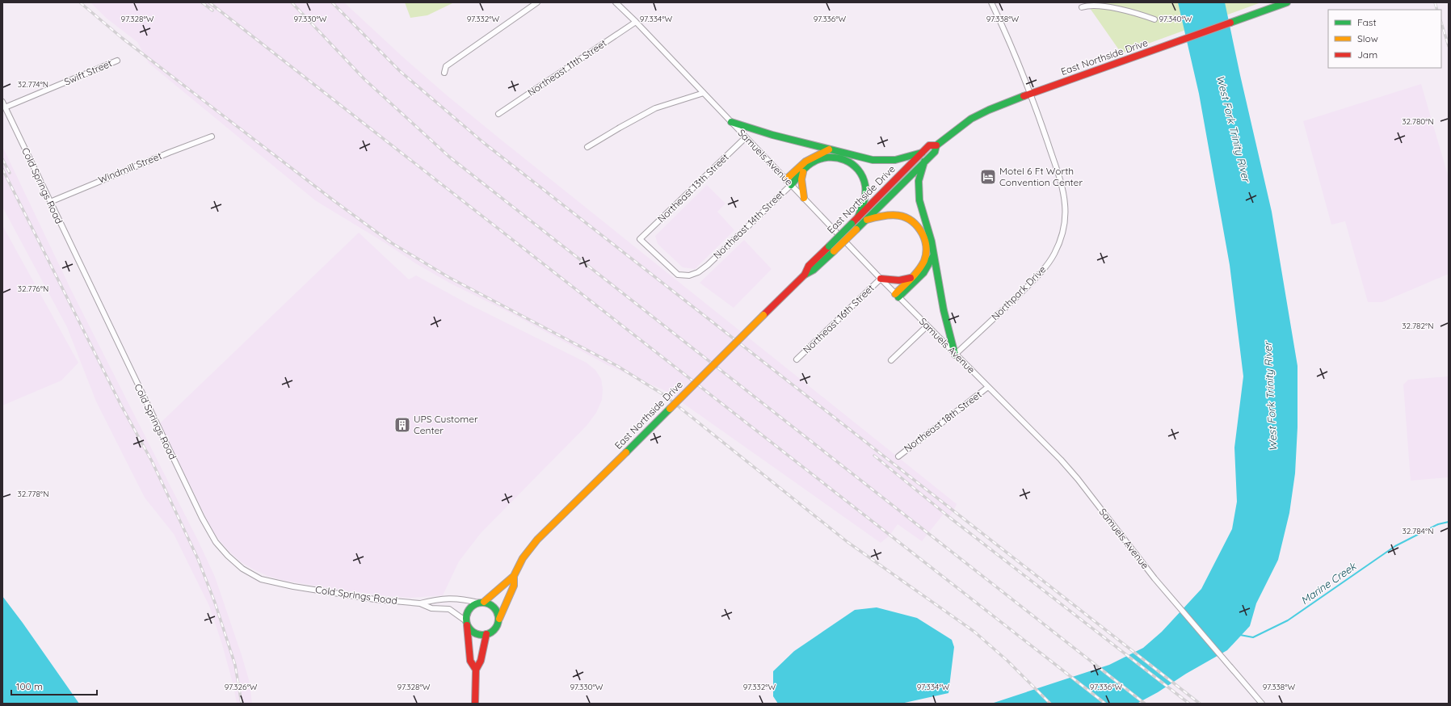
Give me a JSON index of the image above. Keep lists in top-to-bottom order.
{
  "streets": {
    "street": [
      "East Northside Drive",
      "Northeast 11th Street",
      "Swift Street",
      "Samuels Avenue",
      "Windmill Street",
      "Cold Springs Road",
      "Northeast 13th Street",
      "Northeast 14th Street",
      "Northpark Drive",
      "Northeast 16th Street",
      "Northeast 18th Street"
    ]
  },
  "crossings": [
    ["East Northside Drive", "Cold Springs Road"],
    ["East Northside Drive", "Northpark Drive"],
    ["Northeast 11th Street", "Samuels Avenue"],
    ["Swift Street", "Cold Springs Road"],
    ["Samuels Avenue", "Northeast 13th Street"],
    ["Samuels Avenue", "Northeast 14th Street"],
    ["Samuels Avenue", "Northpark Drive"],
    ["Samuels Avenue", "Northeast 16th Street"],
    ["Samuels Avenue", "Northeast 18th Street"],
    ["Windmill Street", "Cold Springs Road"],
    ["Northeast 13th Street", "Northeast 14th Street"]
  ],
  "water": ["West Fork Trinity River", "Marine Creek"],
  "places": {
    "hotel": ["Motel 6 Ft Worth Convention Center"],
    "building": ["UPS Customer Center"]
  },
  "legend": ["Fast", "Slow", "Jam"],
  "scale_bar": "100 m",
  "coordinates": [
    "97.328°W",
    "97.340°W",
    "97.330°W",
    "97.332°W",
    "97.334°W",
    "97.336°W",
    "97.338°W",
    "32.774°N",
    "32.780°N",
    "32.776°N",
    "32.782°N",
    "32.778°N",
    "32.784°N",
    "97.326°W"
  ]
}
